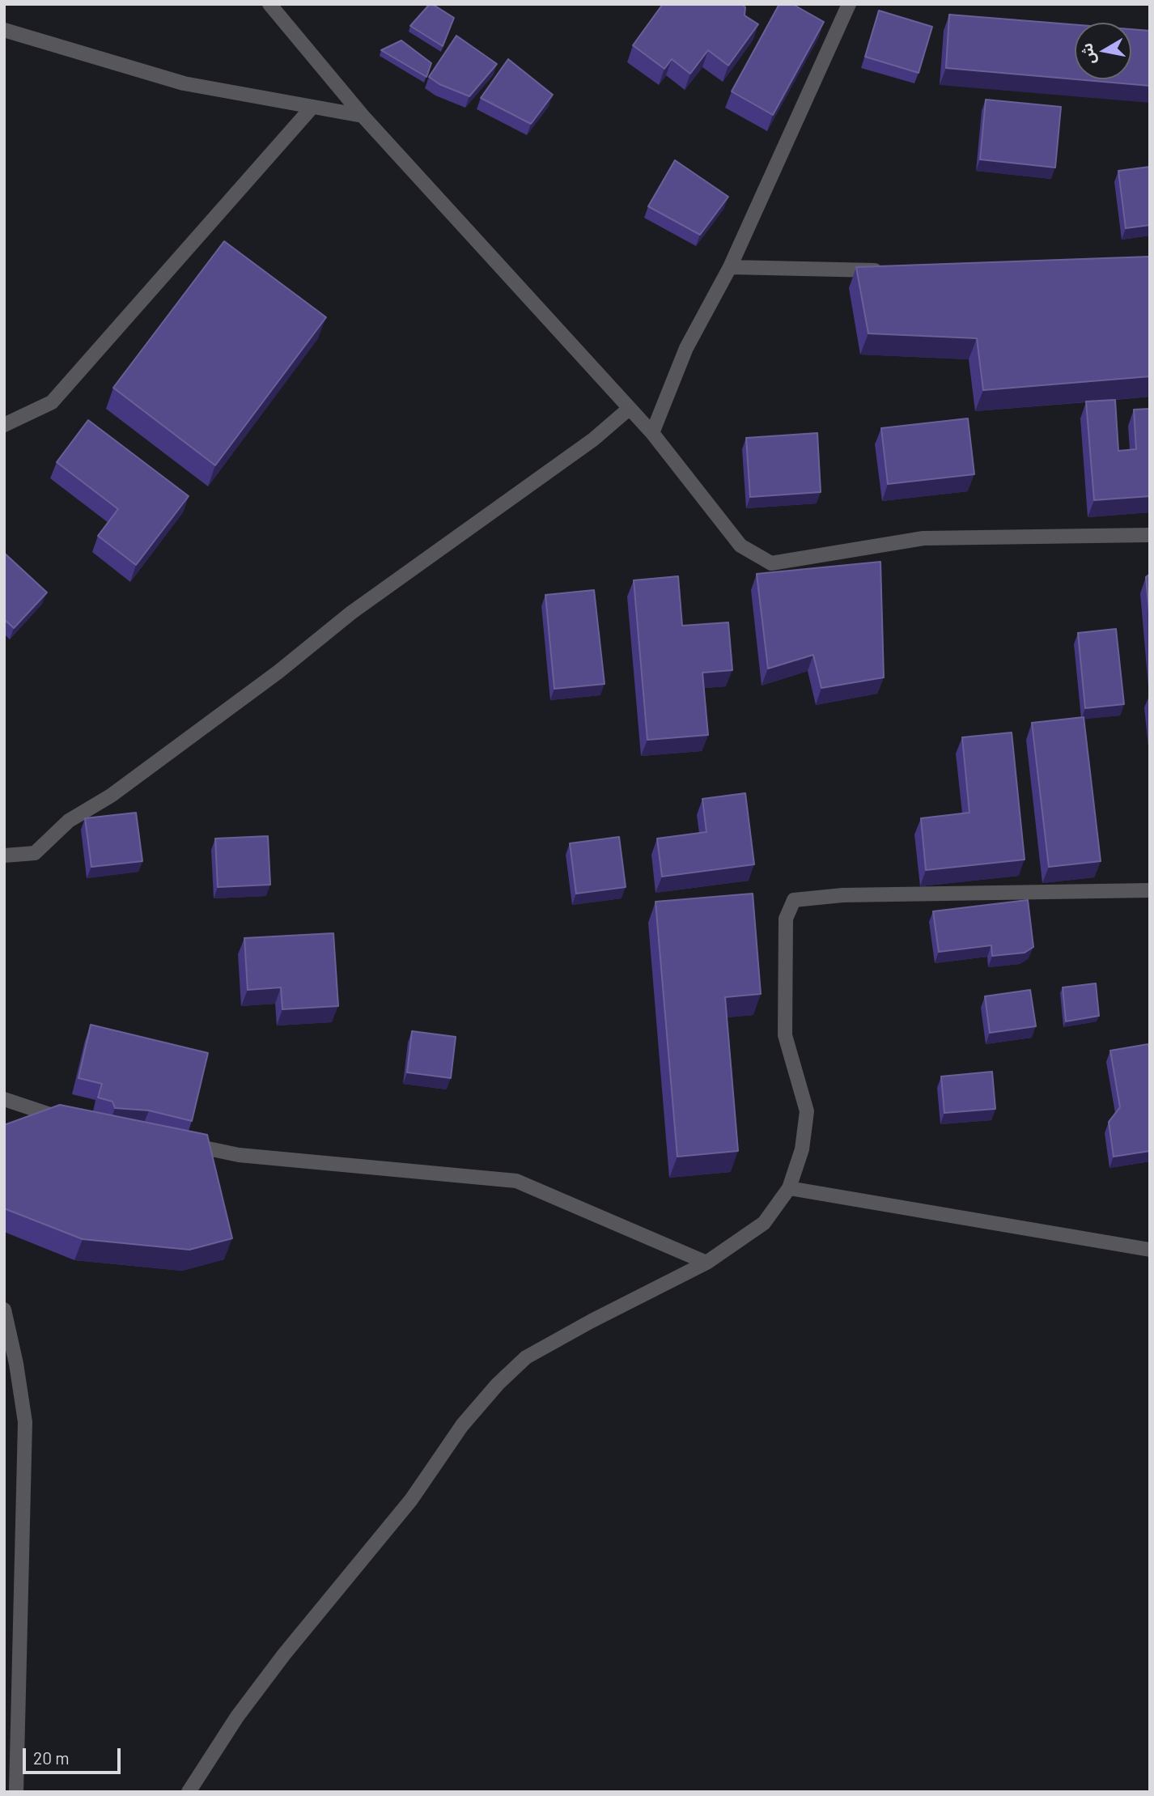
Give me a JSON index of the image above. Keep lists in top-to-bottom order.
{
  "scale_bar": "20 m",
  "north": "left"
}
